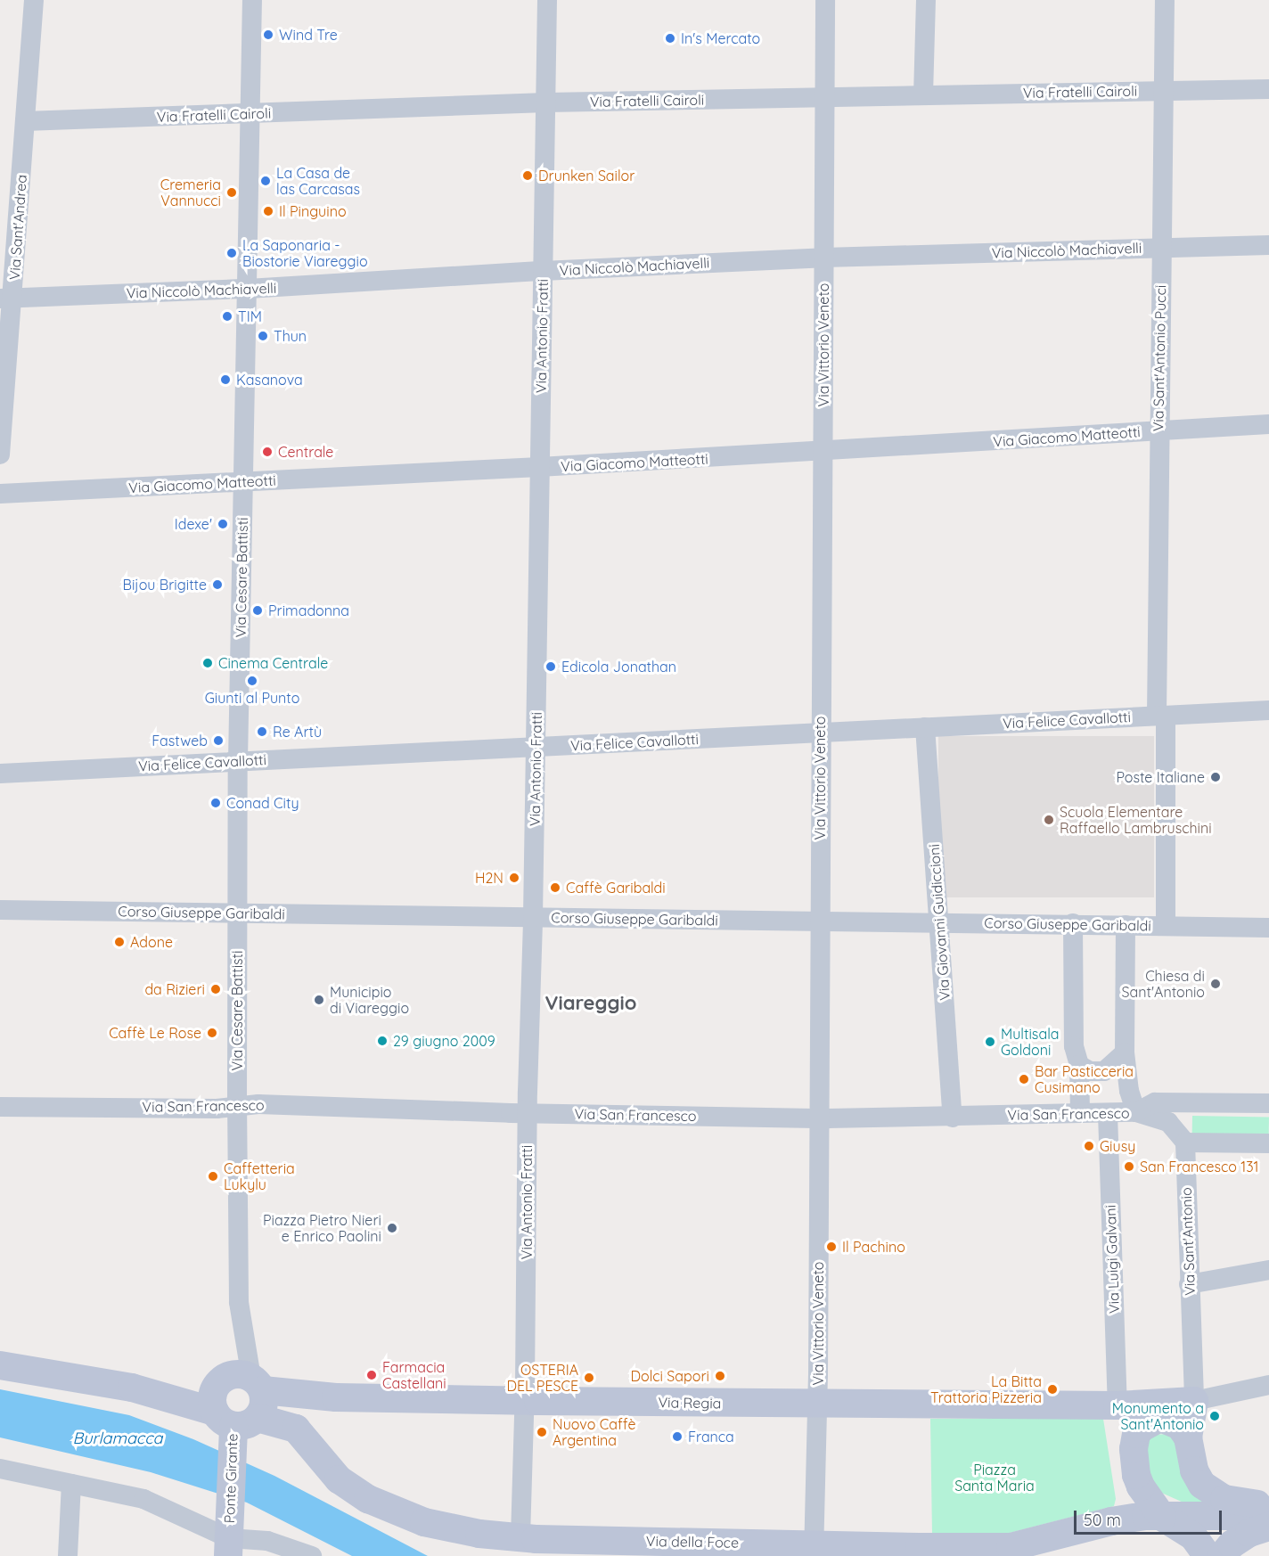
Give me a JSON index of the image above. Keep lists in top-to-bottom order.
{
  "streets": {
    "street": [
      "Via Fratelli Cairoli",
      "Via Sant'Andrea",
      "Via Niccolò Machiavelli",
      "Via Antonio Fratti",
      "Via Vittorio Veneto",
      "Via Sant'Antonio Pucci",
      "Via Giacomo Matteotti",
      "Via Cesare Battisti",
      "Via Felice Cavallotti",
      "Corso Giuseppe Garibaldi",
      "Via Giovanni Guidiccioni",
      "Via San Francesco",
      "Via Sant'Antonio",
      "Via Luigi Galvani",
      "Via Regia",
      "Ponte Girante",
      "Via della Foce"
    ]
  },
  "crossings": [
    ["Via Fratelli Cairoli", "Via Sant'Andrea"],
    ["Via Fratelli Cairoli", "Via Antonio Fratti"],
    ["Via Fratelli Cairoli", "Via Vittorio Veneto"],
    ["Via Fratelli Cairoli", "Via Sant'Antonio Pucci"],
    ["Via Fratelli Cairoli", "Via Cesare Battisti"],
    ["Via Sant'Andrea", "Via Niccolò Machiavelli"],
    ["Via Niccolò Machiavelli", "Via Antonio Fratti"],
    ["Via Niccolò Machiavelli", "Via Vittorio Veneto"],
    ["Via Niccolò Machiavelli", "Via Sant'Antonio Pucci"],
    ["Via Niccolò Machiavelli", "Via Cesare Battisti"],
    ["Via Antonio Fratti", "Via Giacomo Matteotti"],
    ["Via Antonio Fratti", "Via Felice Cavallotti"],
    ["Via Antonio Fratti", "Corso Giuseppe Garibaldi"],
    ["Via Antonio Fratti", "Via San Francesco"],
    ["Via Antonio Fratti", "Via Regia"],
    ["Via Antonio Fratti", "Via della Foce"],
    ["Via Vittorio Veneto", "Via Giacomo Matteotti"],
    ["Via Vittorio Veneto", "Via Felice Cavallotti"],
    ["Via Vittorio Veneto", "Corso Giuseppe Garibaldi"],
    ["Via Vittorio Veneto", "Via San Francesco"],
    ["Via Vittorio Veneto", "Via Regia"],
    ["Via Vittorio Veneto", "Via della Foce"],
    ["Via Sant'Antonio Pucci", "Via Giacomo Matteotti"],
    ["Via Sant'Antonio Pucci", "Via Felice Cavallotti"],
    ["Via Sant'Antonio Pucci", "Corso Giuseppe Garibaldi"],
    ["Via Giacomo Matteotti", "Via Cesare Battisti"],
    ["Via Cesare Battisti", "Via Felice Cavallotti"],
    ["Via Cesare Battisti", "Corso Giuseppe Garibaldi"],
    ["Via Cesare Battisti", "Via San Francesco"],
    ["Via Cesare Battisti", "Via Regia"],
    ["Via Cesare Battisti", "Ponte Girante"],
    ["Via Cesare Battisti", "Via della Foce"],
    ["Via Felice Cavallotti", "Via Giovanni Guidiccioni"],
    ["Corso Giuseppe Garibaldi", "Via Giovanni Guidiccioni"],
    ["Via Giovanni Guidiccioni", "Via San Francesco"],
    ["Via San Francesco", "Via Luigi Galvani"],
    ["Via Sant'Antonio", "Via Regia"],
    ["Via Luigi Galvani", "Via Regia"],
    ["Via Regia", "Ponte Girante"],
    ["Via Regia", "Via della Foce"],
    ["Ponte Girante", "Via della Foce"]
  ],
  "districts": ["Viareggio"],
  "water": ["Burlamacca"],
  "parks": ["Piazza Santa Maria"],
  "places": [
    "Wind Tre",
    "In's Mercato",
    "Drunken Sailor",
    "La Casa de las Carcasas",
    "Cremeria Vannucci",
    "Il Pinguino",
    "La Saponaria - Biostorie Viareggio",
    "TIM",
    "Thun",
    "Kasanova",
    "Centrale",
    "Idexe'",
    "Bijou Brigitte",
    "Primadonna",
    "Cinema Centrale",
    "Edicola Jonathan",
    "Giunti al Punto",
    "Re Artù",
    "Fastweb",
    "Poste Italiane",
    "Conad City",
    "Scuola Elementare Raffaello Lambruschini",
    "H2N",
    "Caffè Garibaldi",
    "Adone",
    "Chiesa di Sant'Antonio",
    "da Rizieri",
    "Municipio di Viareggio",
    "Caffè Le Rose",
    "29 giugno 2009",
    "Multisala Goldoni",
    "Bar Pasticceria Cusimano",
    "Giusy",
    "San Francesco 131",
    "Caffetteria Lukylu",
    "Piazza Pietro Nieri e Enrico Paolini",
    "Il Pachino",
    "Farmacia Castellani",
    "Dolci Sapori",
    "OSTERIA DEL PESCE",
    "La Bitta Trattoria Pizzeria",
    "Monumento a Sant'Antonio",
    "Nuovo Caffè Argentina",
    "Franca"
  ],
  "scale_bar": "50 m"
}
